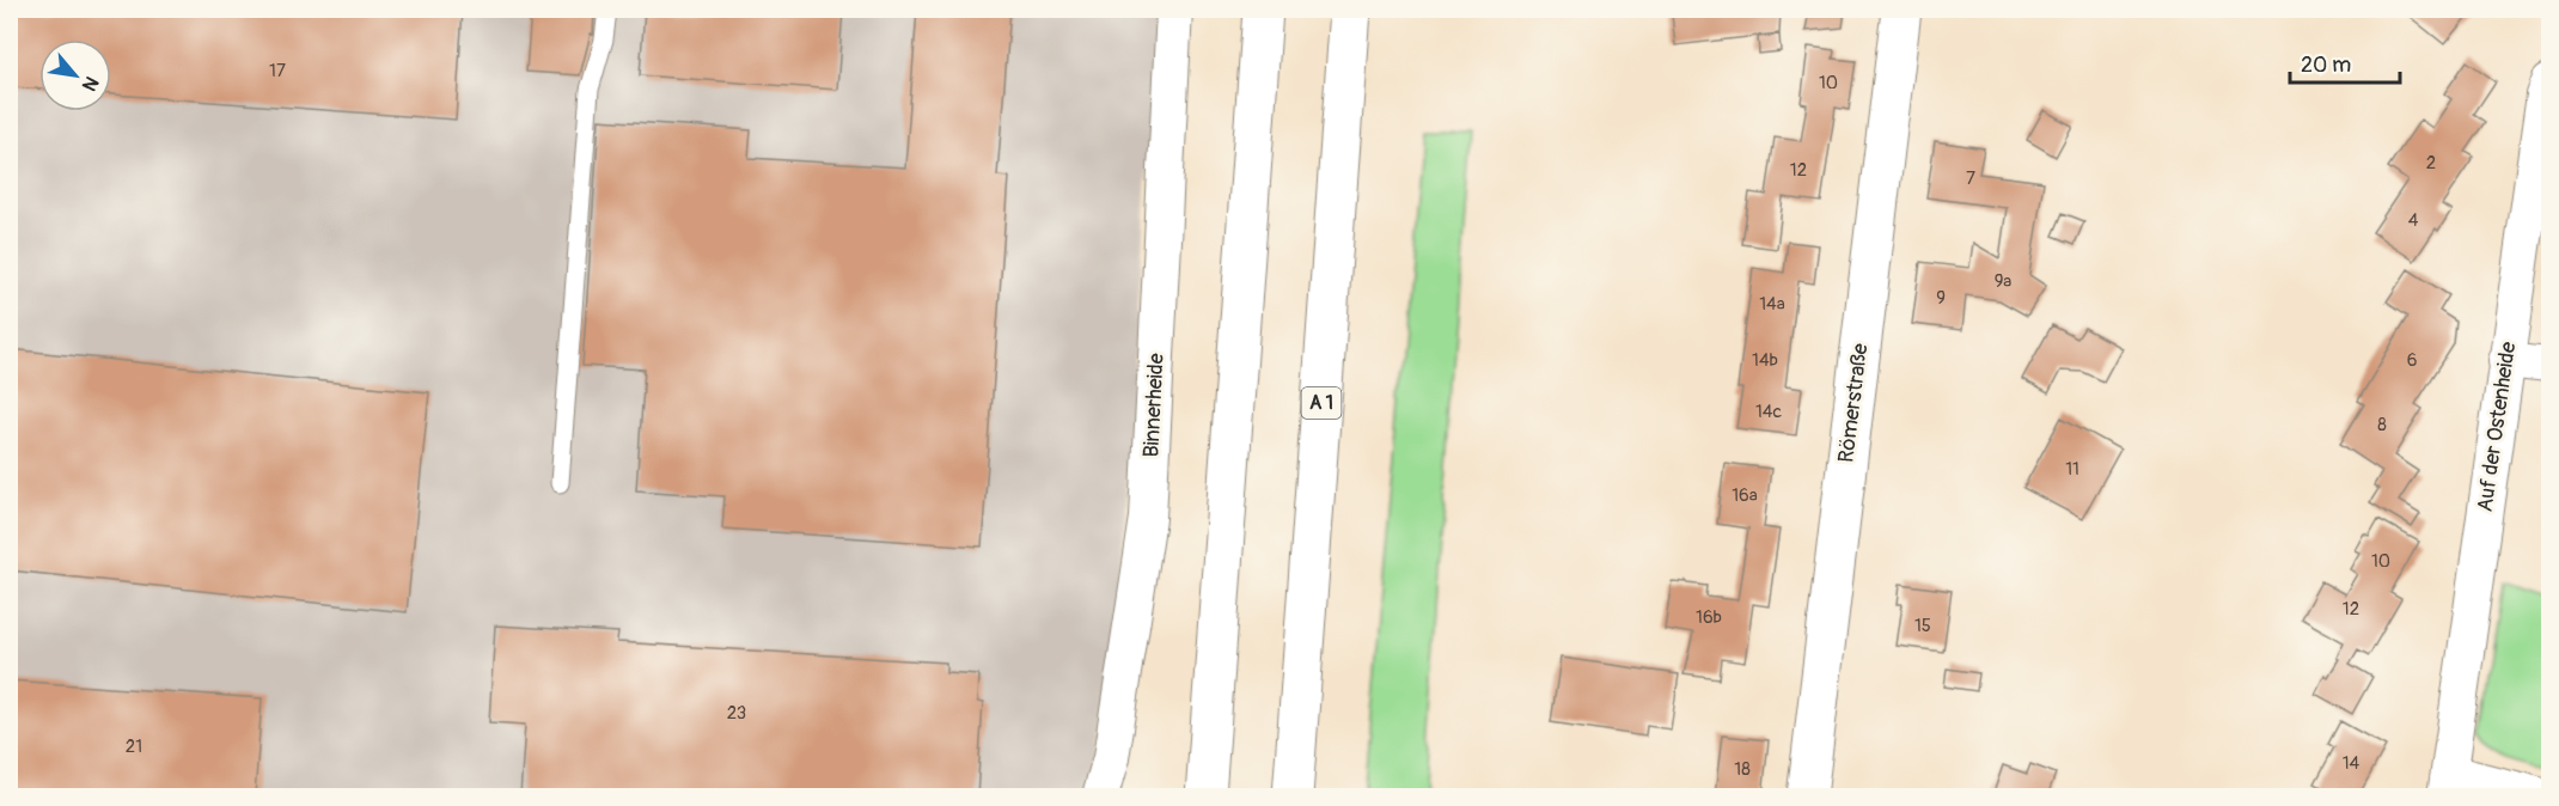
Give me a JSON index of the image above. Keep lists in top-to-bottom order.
{
  "streets": {
    "main road": ["A 1", "Römerstraße"],
    "street": ["Binnerheide", "Auf der Ostenheide"]
  },
  "house_numbers": [
    "17",
    "10",
    "2",
    "12",
    "7",
    "4",
    "9a",
    "9",
    "14a",
    "14b",
    "6",
    "14c",
    "8",
    "11",
    "16a",
    "10",
    "12",
    "16b",
    "15",
    "23",
    "21",
    "14",
    "18"
  ],
  "scale_bar": "20 m",
  "north": "bottom right"
}
